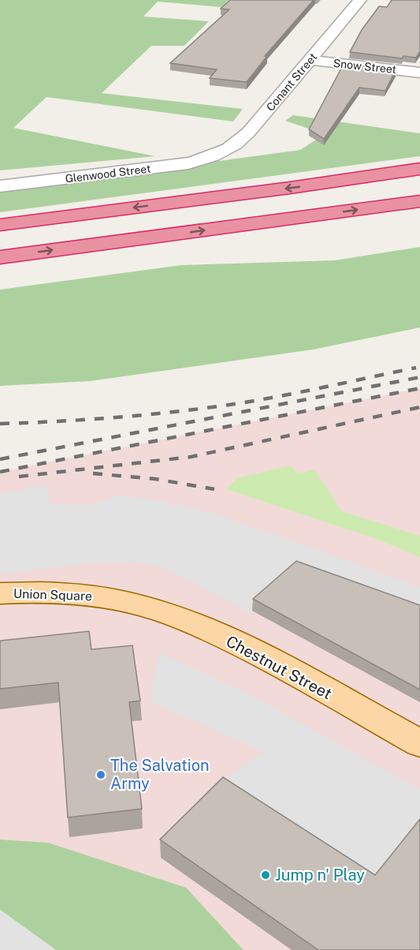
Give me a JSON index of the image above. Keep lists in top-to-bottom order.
{
  "streets": {
    "main road": ["Union Square", "Chestnut Street"],
    "street": ["Snow Street", "Conant Street", "Glenwood Street"]
  },
  "crossings": [
    ["Snow Street", "Conant Street"],
    ["Conant Street", "Glenwood Street"],
    ["Union Square", "Chestnut Street"]
  ],
  "places": ["The Salvation Army", "Jump n' Play"]
}
